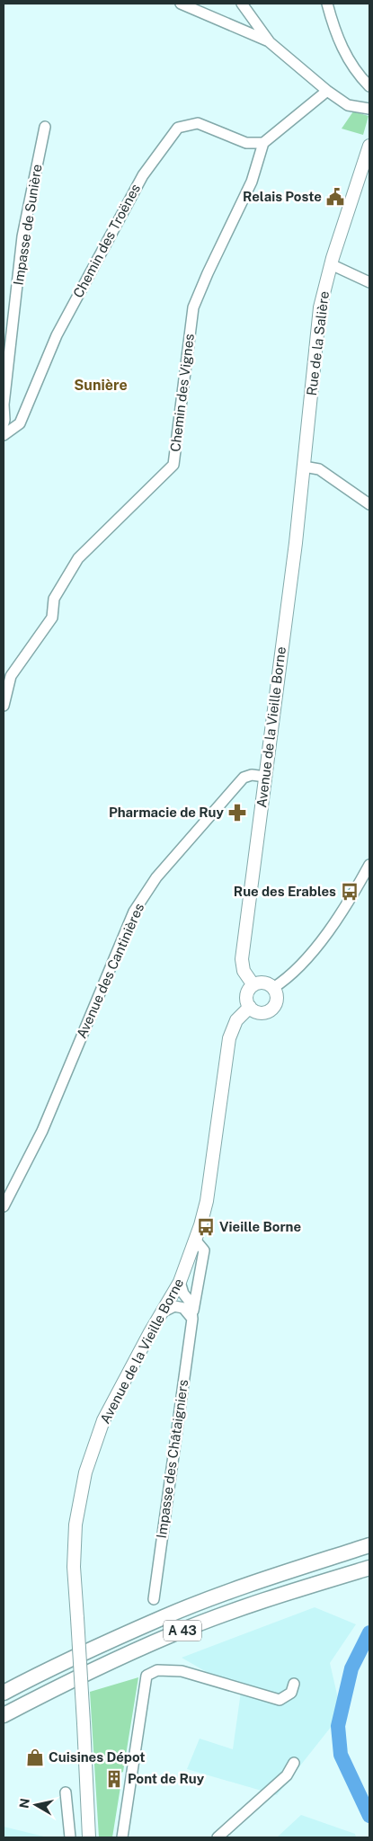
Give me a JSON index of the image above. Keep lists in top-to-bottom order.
{
  "streets": {
    "highway": ["A 43"],
    "main road": ["Rue de la Salière", "Avenue de la Vieille Borne"],
    "street": [
      "Impasse de Sunière",
      "Chemin des Troënes",
      "Chemin des Vignes",
      "Avenue des Cantinières",
      "Impasse des Châtaigniers"
    ]
  },
  "crossings": [
    ["Chemin des Troënes", "Chemin des Vignes"],
    ["Rue de la Salière", "Avenue de la Vieille Borne"],
    ["Avenue de la Vieille Borne", "Avenue des Cantinières"],
    ["Avenue de la Vieille Borne", "Impasse des Châtaigniers"]
  ],
  "districts": ["Sunière"],
  "places": {
    "public building": ["Relais Poste"],
    "pharmacy": ["Pharmacie de Ruy"],
    "bus stop": ["Rue des Erables", "Vieille Borne"],
    "shop": ["Cuisines Dépot"],
    "building": ["Pont de Ruy"]
  },
  "north": "left"
}
